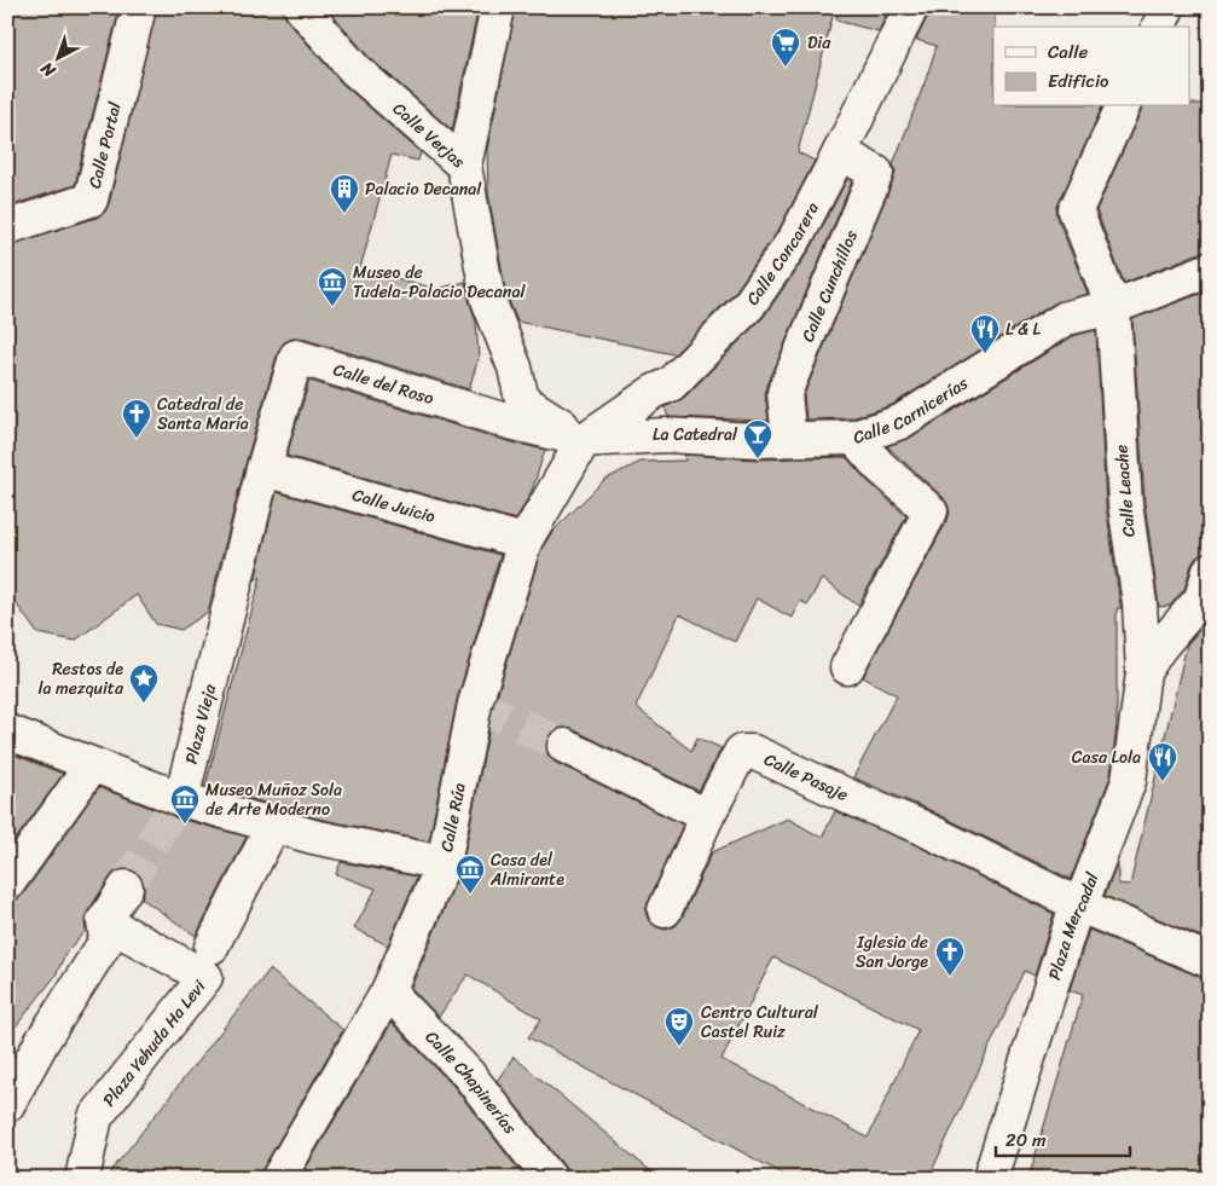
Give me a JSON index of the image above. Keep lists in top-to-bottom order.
{
  "streets": {
    "street": [
      "Calle Verjas",
      "Calle Portal",
      "Calle Concarera",
      "Calle Cunchillos",
      "Calle del Roso",
      "Calle Carnicerías",
      "Calle Leache",
      "Calle Juicio",
      "Plaza Vieja",
      "Calle Pasaje",
      "Calle Rúa",
      "Plaza Mercadal",
      "Plaza Yehuda Ha Levi",
      "Calle Chapinerías"
    ]
  },
  "crossings": [
    ["Calle Verjas", "Calle Concarera"],
    ["Calle Verjas", "Calle del Roso"],
    ["Calle Verjas", "Calle Carnicerías"],
    ["Calle Verjas", "Calle Rúa"],
    ["Calle Concarera", "Calle Cunchillos"],
    ["Calle Concarera", "Calle del Roso"],
    ["Calle Concarera", "Calle Carnicerías"],
    ["Calle Concarera", "Calle Rúa"],
    ["Calle Cunchillos", "Calle Carnicerías"],
    ["Calle del Roso", "Calle Carnicerías"],
    ["Calle del Roso", "Calle Juicio"],
    ["Calle del Roso", "Plaza Vieja"],
    ["Calle del Roso", "Calle Rúa"],
    ["Calle Carnicerías", "Calle Leache"],
    ["Calle Carnicerías", "Calle Rúa"],
    ["Calle Leache", "Plaza Mercadal"],
    ["Calle Juicio", "Plaza Vieja"],
    ["Calle Juicio", "Calle Rúa"],
    ["Calle Pasaje", "Plaza Mercadal"],
    ["Calle Rúa", "Calle Chapinerías"]
  ],
  "places": {
    "supermarket": ["Dia"],
    "building": ["Palacio Decanal"],
    "museum": ["Museo de Tudela-Palacio Decanal", "Museo Muñoz Sola de Arte Moderno", "Casa del Almirante"],
    "restaurant": ["L & L", "Casa Lola"],
    "church": ["Catedral de Santa María", "Iglesia de San Jorge"],
    "bar": ["La Catedral"],
    "place": ["Restos de la mezquita"],
    "theatre": ["Centro Cultural Castel Ruiz"]
  },
  "legend": ["Calle", "Edificio"],
  "scale_bar": "20 m",
  "north": "bottom left"
}
